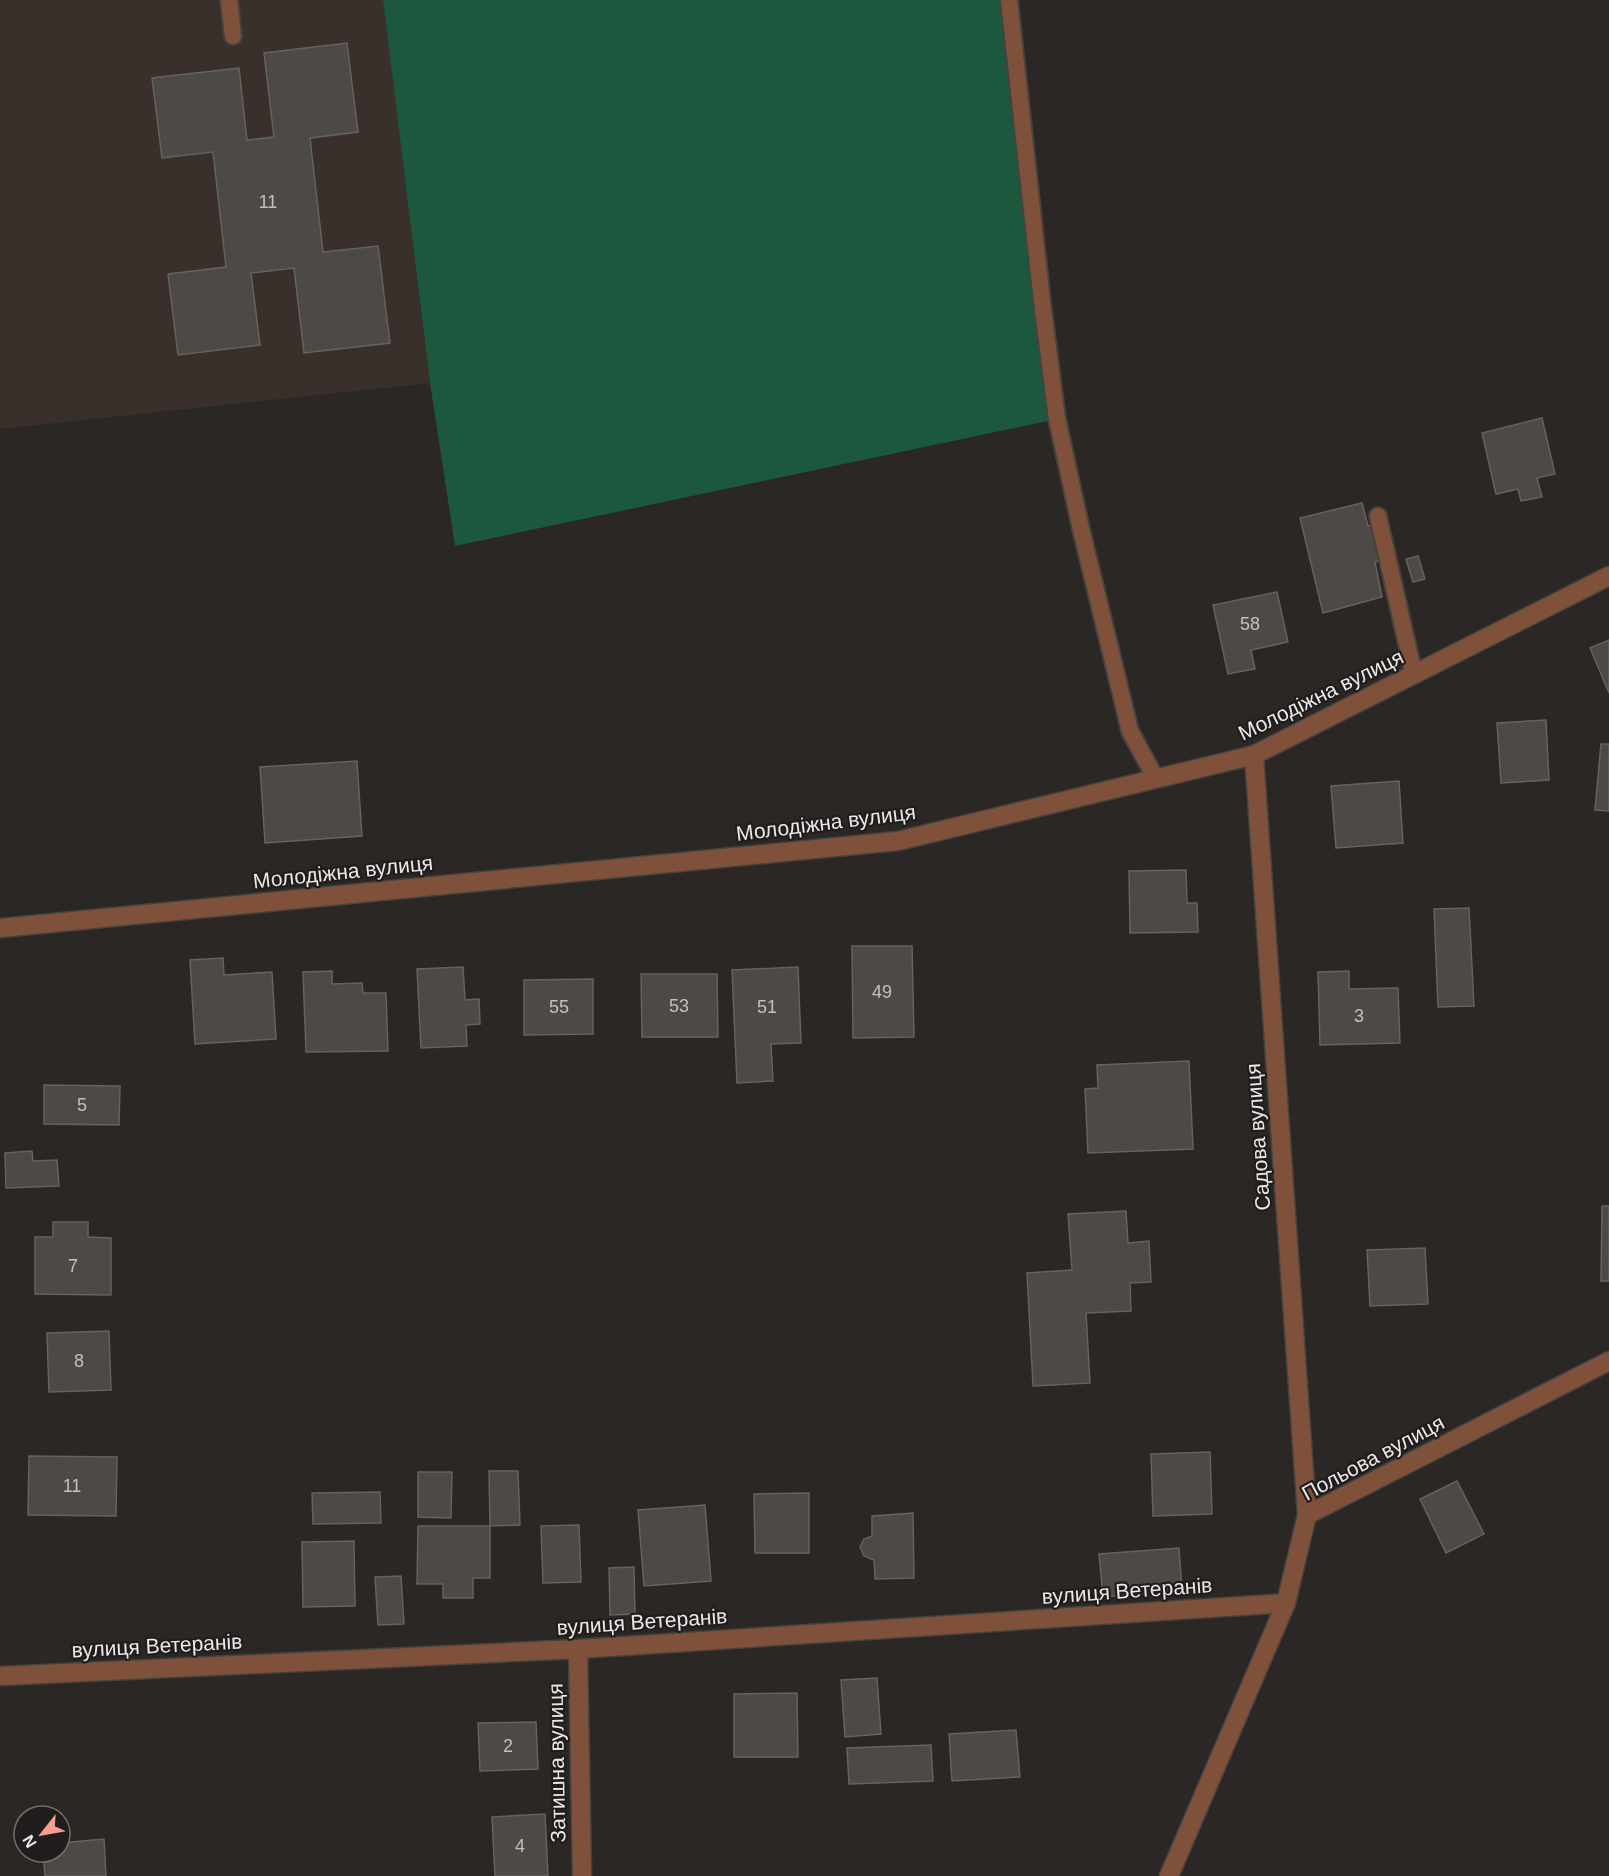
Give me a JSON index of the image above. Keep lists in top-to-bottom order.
{
  "streets": {
    "street": [
      "Молодіжна вулиця",
      "Садова вулиця",
      "Польова вулиця",
      "вулиця Ветеранів",
      "Затишна вулиця"
    ]
  },
  "crossings": [
    ["Молодіжна вулиця", "Садова вулиця"],
    ["Садова вулиця", "Польова вулиця"],
    ["Польова вулиця", "вулиця Ветеранів"],
    ["вулиця Ветеранів", "Затишна вулиця"]
  ],
  "house_numbers": [
    "11",
    "58",
    "49",
    "53",
    "55",
    "51",
    "3",
    "5",
    "7",
    "8",
    "11",
    "2",
    "4"
  ],
  "north": "bottom left"
}
